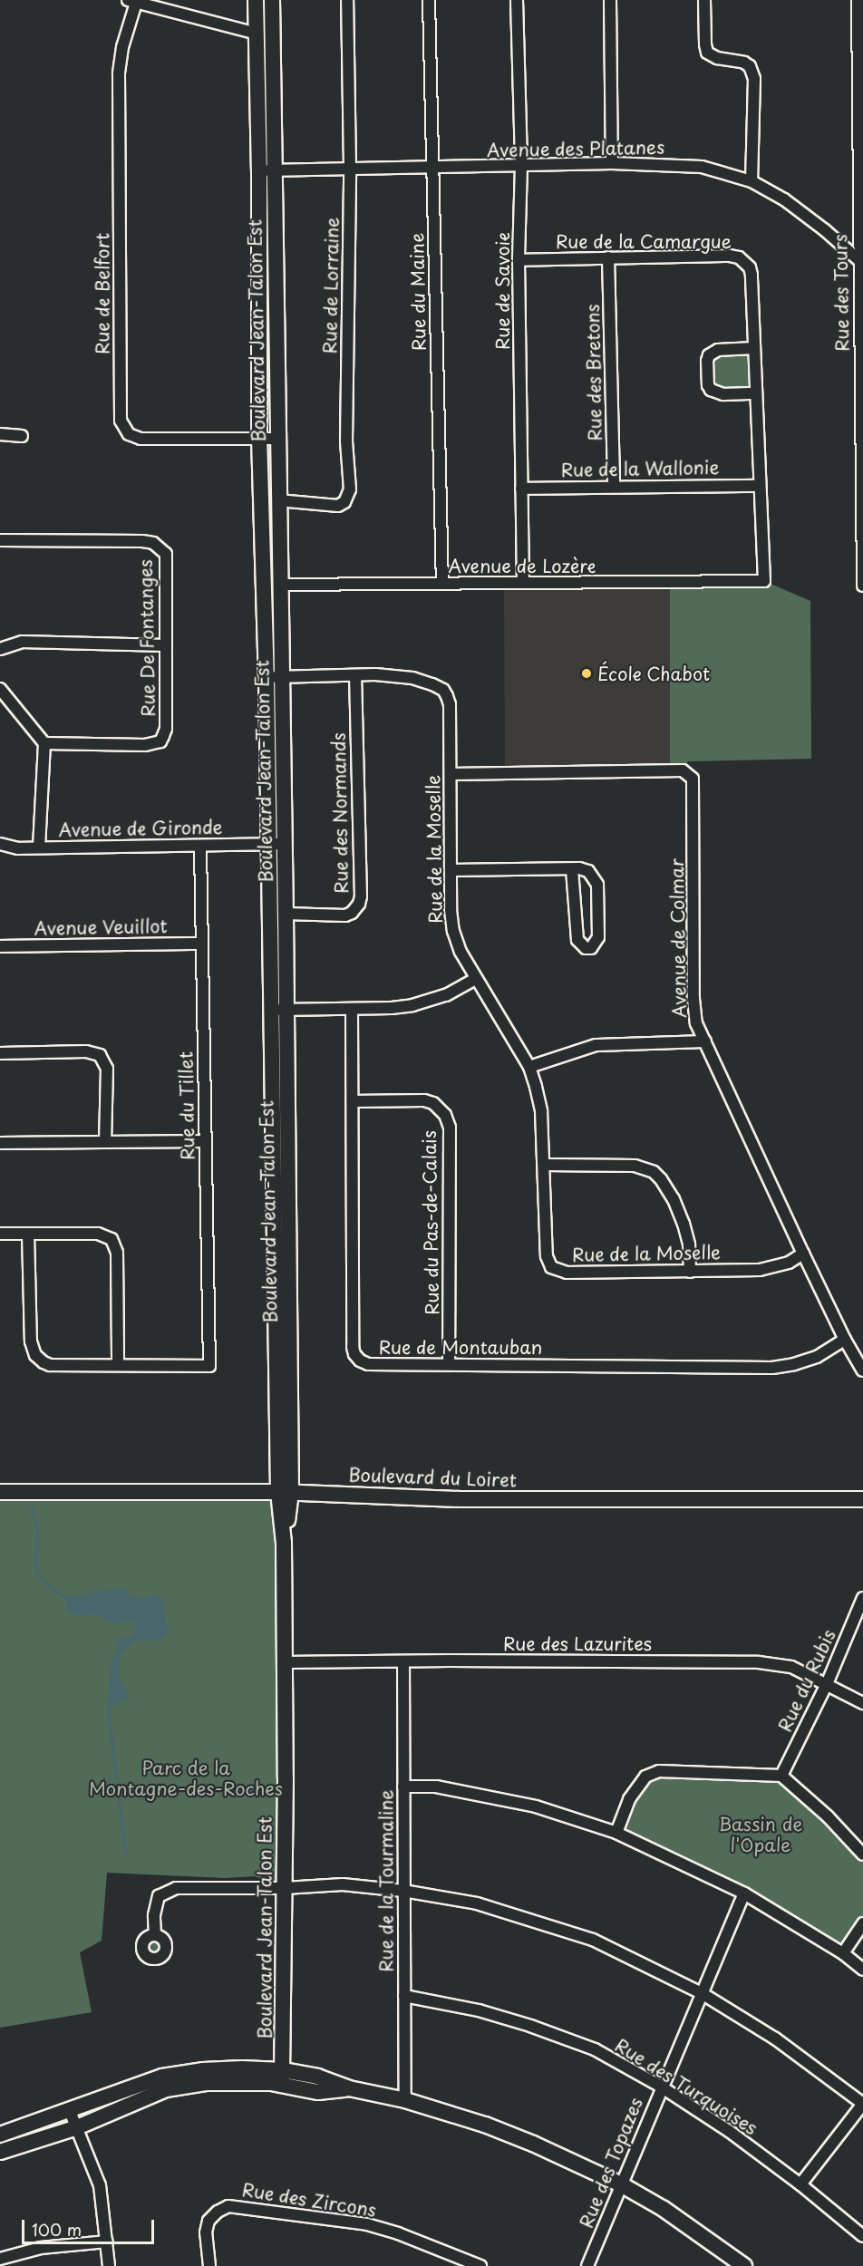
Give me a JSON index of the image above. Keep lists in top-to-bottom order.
{
  "streets": {
    "street": [
      "Avenue des Platanes",
      "Rue de la Camargue",
      "Rue de Lorraine",
      "Rue de Savoie",
      "Rue du Maine",
      "Rue des Tours",
      "Rue de Belfort",
      "Boulevard Jean-Talon Est",
      "Rue des Bretons",
      "Rue de la Wallonie",
      "Avenue de Lozère",
      "Rue De Fontanges",
      "Rue des Normands",
      "Avenue de Gironde",
      "Rue de la Moselle",
      "Avenue Veuillot",
      "Avenue de Colmar",
      "Rue du Tillet",
      "Rue du Pas-de-Calais",
      "Rue de Montauban",
      "Boulevard du Loiret",
      "Rue des Lazurites",
      "Rue du Rubis",
      "Rue de la Tourmaline",
      "Rue des Turquoises",
      "Rue des Topazes",
      "Rue des Zircons"
    ]
  },
  "crossings": [
    ["Avenue des Platanes", "Rue de Lorraine"],
    ["Avenue des Platanes", "Rue de Savoie"],
    ["Avenue des Platanes", "Rue du Maine"],
    ["Avenue des Platanes", "Rue des Tours"],
    ["Avenue des Platanes", "Boulevard Jean-Talon Est"],
    ["Rue de la Camargue", "Rue de Savoie"],
    ["Rue de la Camargue", "Rue des Bretons"],
    ["Rue de la Camargue", "Rue de la Wallonie"],
    ["Rue de la Camargue", "Avenue de Lozère"],
    ["Rue de Lorraine", "Boulevard Jean-Talon Est"],
    ["Rue de Savoie", "Rue de la Wallonie"],
    ["Rue de Savoie", "Avenue de Lozère"],
    ["Rue du Maine", "Avenue de Lozère"],
    ["Rue de Belfort", "Boulevard Jean-Talon Est"],
    ["Boulevard Jean-Talon Est", "Avenue de Lozère"],
    ["Boulevard Jean-Talon Est", "Rue des Normands"],
    ["Boulevard Jean-Talon Est", "Avenue de Gironde"],
    ["Boulevard Jean-Talon Est", "Rue de la Moselle"],
    ["Boulevard Jean-Talon Est", "Boulevard du Loiret"],
    ["Boulevard Jean-Talon Est", "Rue des Lazurites"],
    ["Rue des Bretons", "Rue de la Wallonie"],
    ["Rue des Normands", "Rue de la Moselle"],
    ["Avenue de Gironde", "Rue du Tillet"],
    ["Rue de la Moselle", "Avenue de Colmar"],
    ["Avenue Veuillot", "Rue du Tillet"],
    ["Avenue de Colmar", "Rue de Montauban"],
    ["Rue du Pas-de-Calais", "Rue de Montauban"],
    ["Rue des Lazurites", "Rue du Rubis"],
    ["Rue des Lazurites", "Rue de la Tourmaline"],
    ["Rue de la Tourmaline", "Rue des Turquoises"],
    ["Rue des Turquoises", "Rue des Topazes"]
  ],
  "parks": ["Parc de la Montagne-des-Roches", "Bassin de l'Opale"],
  "places": ["École Chabot"],
  "scale_bar": "100 m"
}
